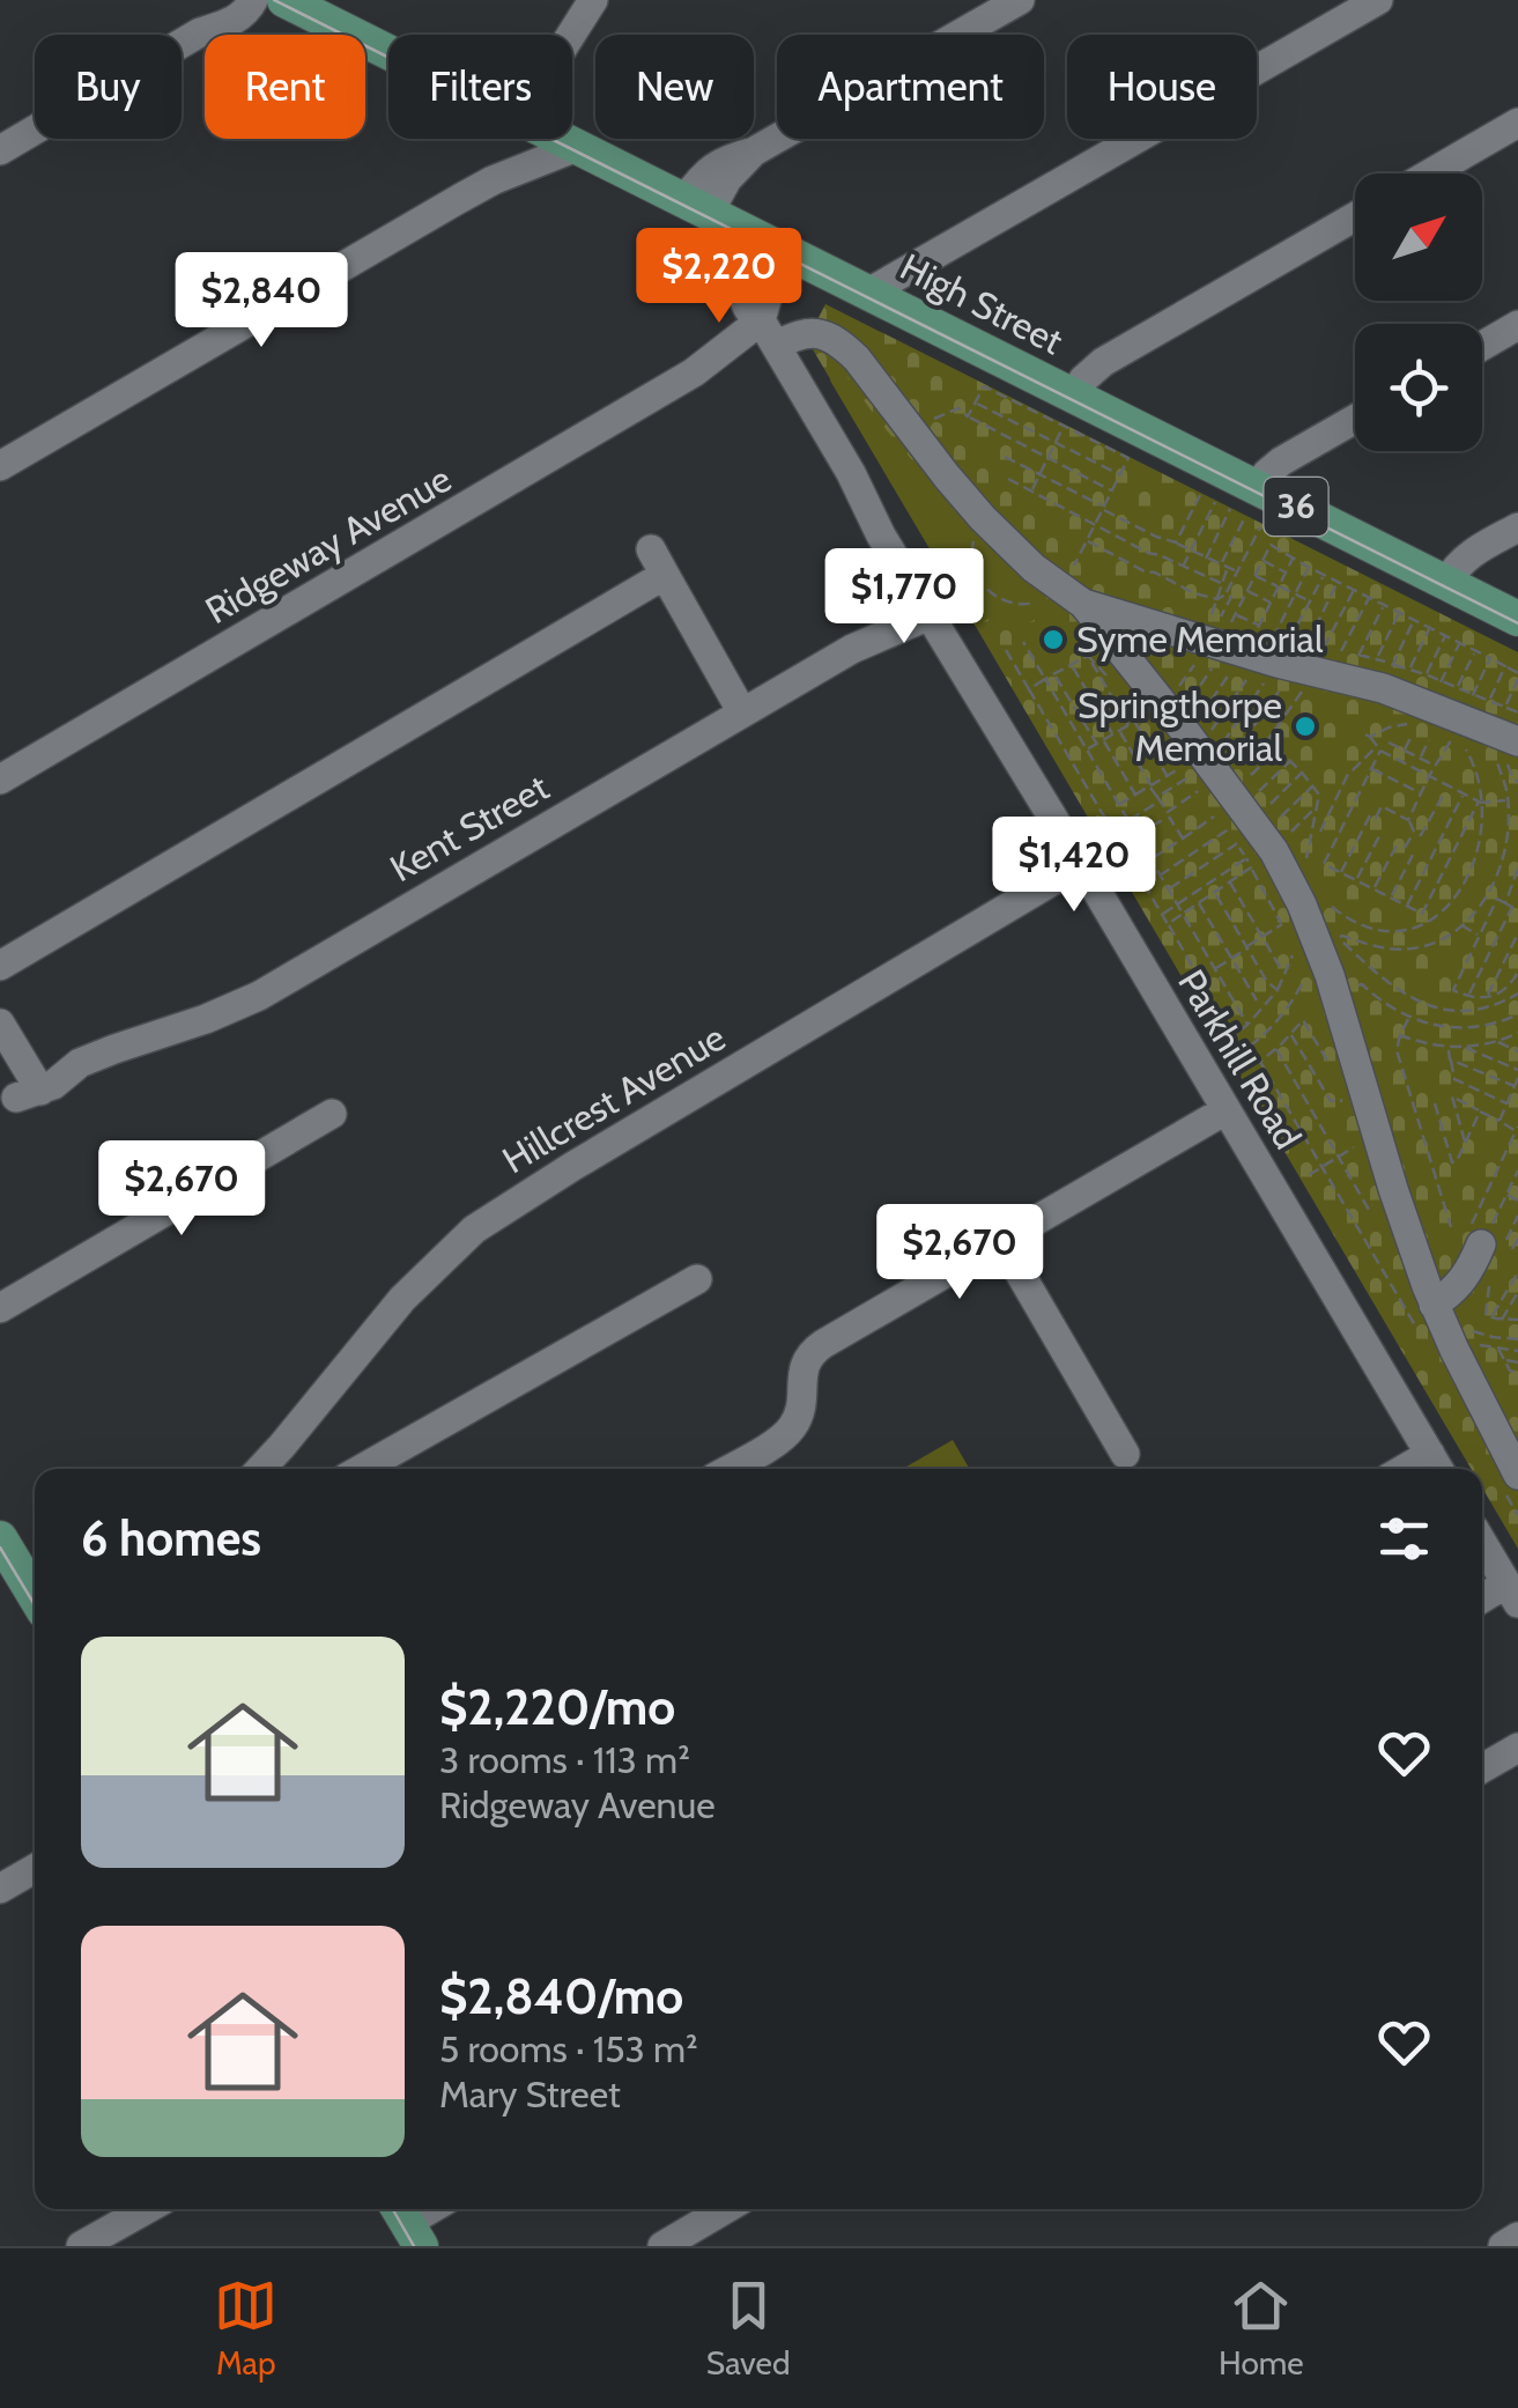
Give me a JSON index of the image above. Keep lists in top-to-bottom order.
{
  "streets": {
    "main road": ["High Street", "36"],
    "street": [
      "Ridgeway Avenue",
      "Kent Street",
      "Parkhill Road",
      "Hillcrest Avenue"
    ]
  },
  "crossings": [
    ["High Street", "Parkhill Road"],
    ["Ridgeway Avenue", "Parkhill Road"],
    ["Kent Street", "Parkhill Road"],
    ["Parkhill Road", "Hillcrest Avenue"]
  ],
  "places": ["Syme Memorial", "Springthorpe Memorial"],
  "north": "top right",
  "page": {
    "chip": [
      "Buy",
      "Rent",
      "Filters",
      "New",
      "Apartment",
      "House"
    ],
    "price": [
      "$2,220",
      "$2,840",
      "$1,770",
      "$1,420",
      "$2,670",
      "$2,670"
    ],
    "heading": "6 homes",
    "list": [
      {
        "name": "$2,220/mo",
        "note": "3 rooms · 113 m² · Ridgeway Avenue"
      },
      {
        "name": "$2,840/mo",
        "note": "5 rooms · 153 m² · Mary Street"
      }
    ],
    "tabs": ["Map", "Saved", "Home"]
  }
}
